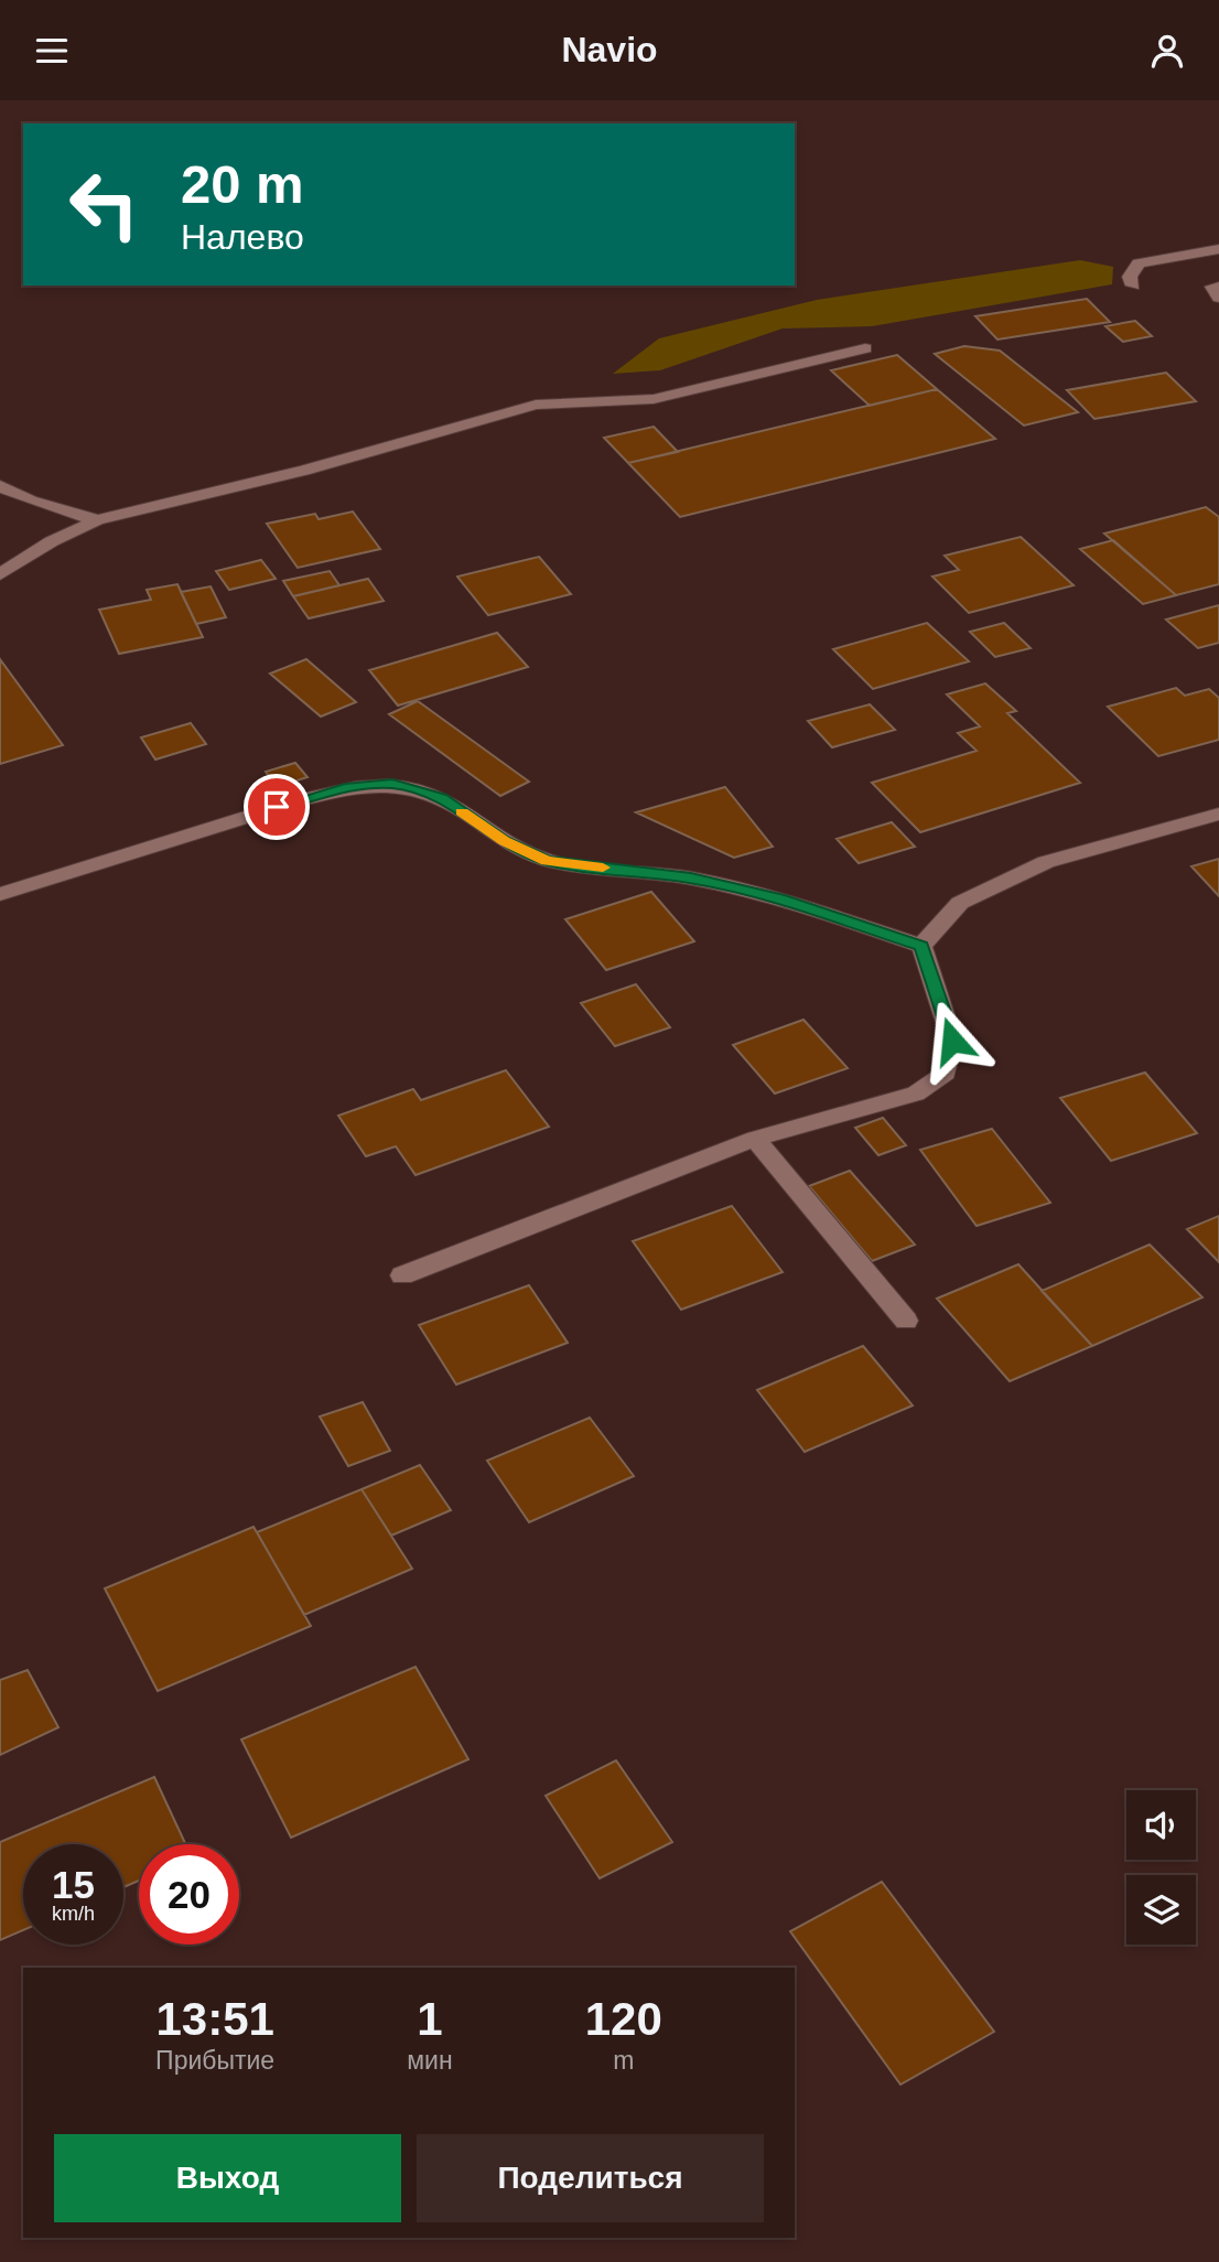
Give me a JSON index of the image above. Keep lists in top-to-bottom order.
{
  "page": {
    "header": "Navio",
    "turn": ["20 m", "Налево"],
    "speed": "15 km/h",
    "limit": "20",
    "eta": [
      "13:51",
      "Прибытие",
      "1",
      "мин",
      "120",
      "m"
    ],
    "buttons": ["Выход", "Поделиться"]
  }
}
